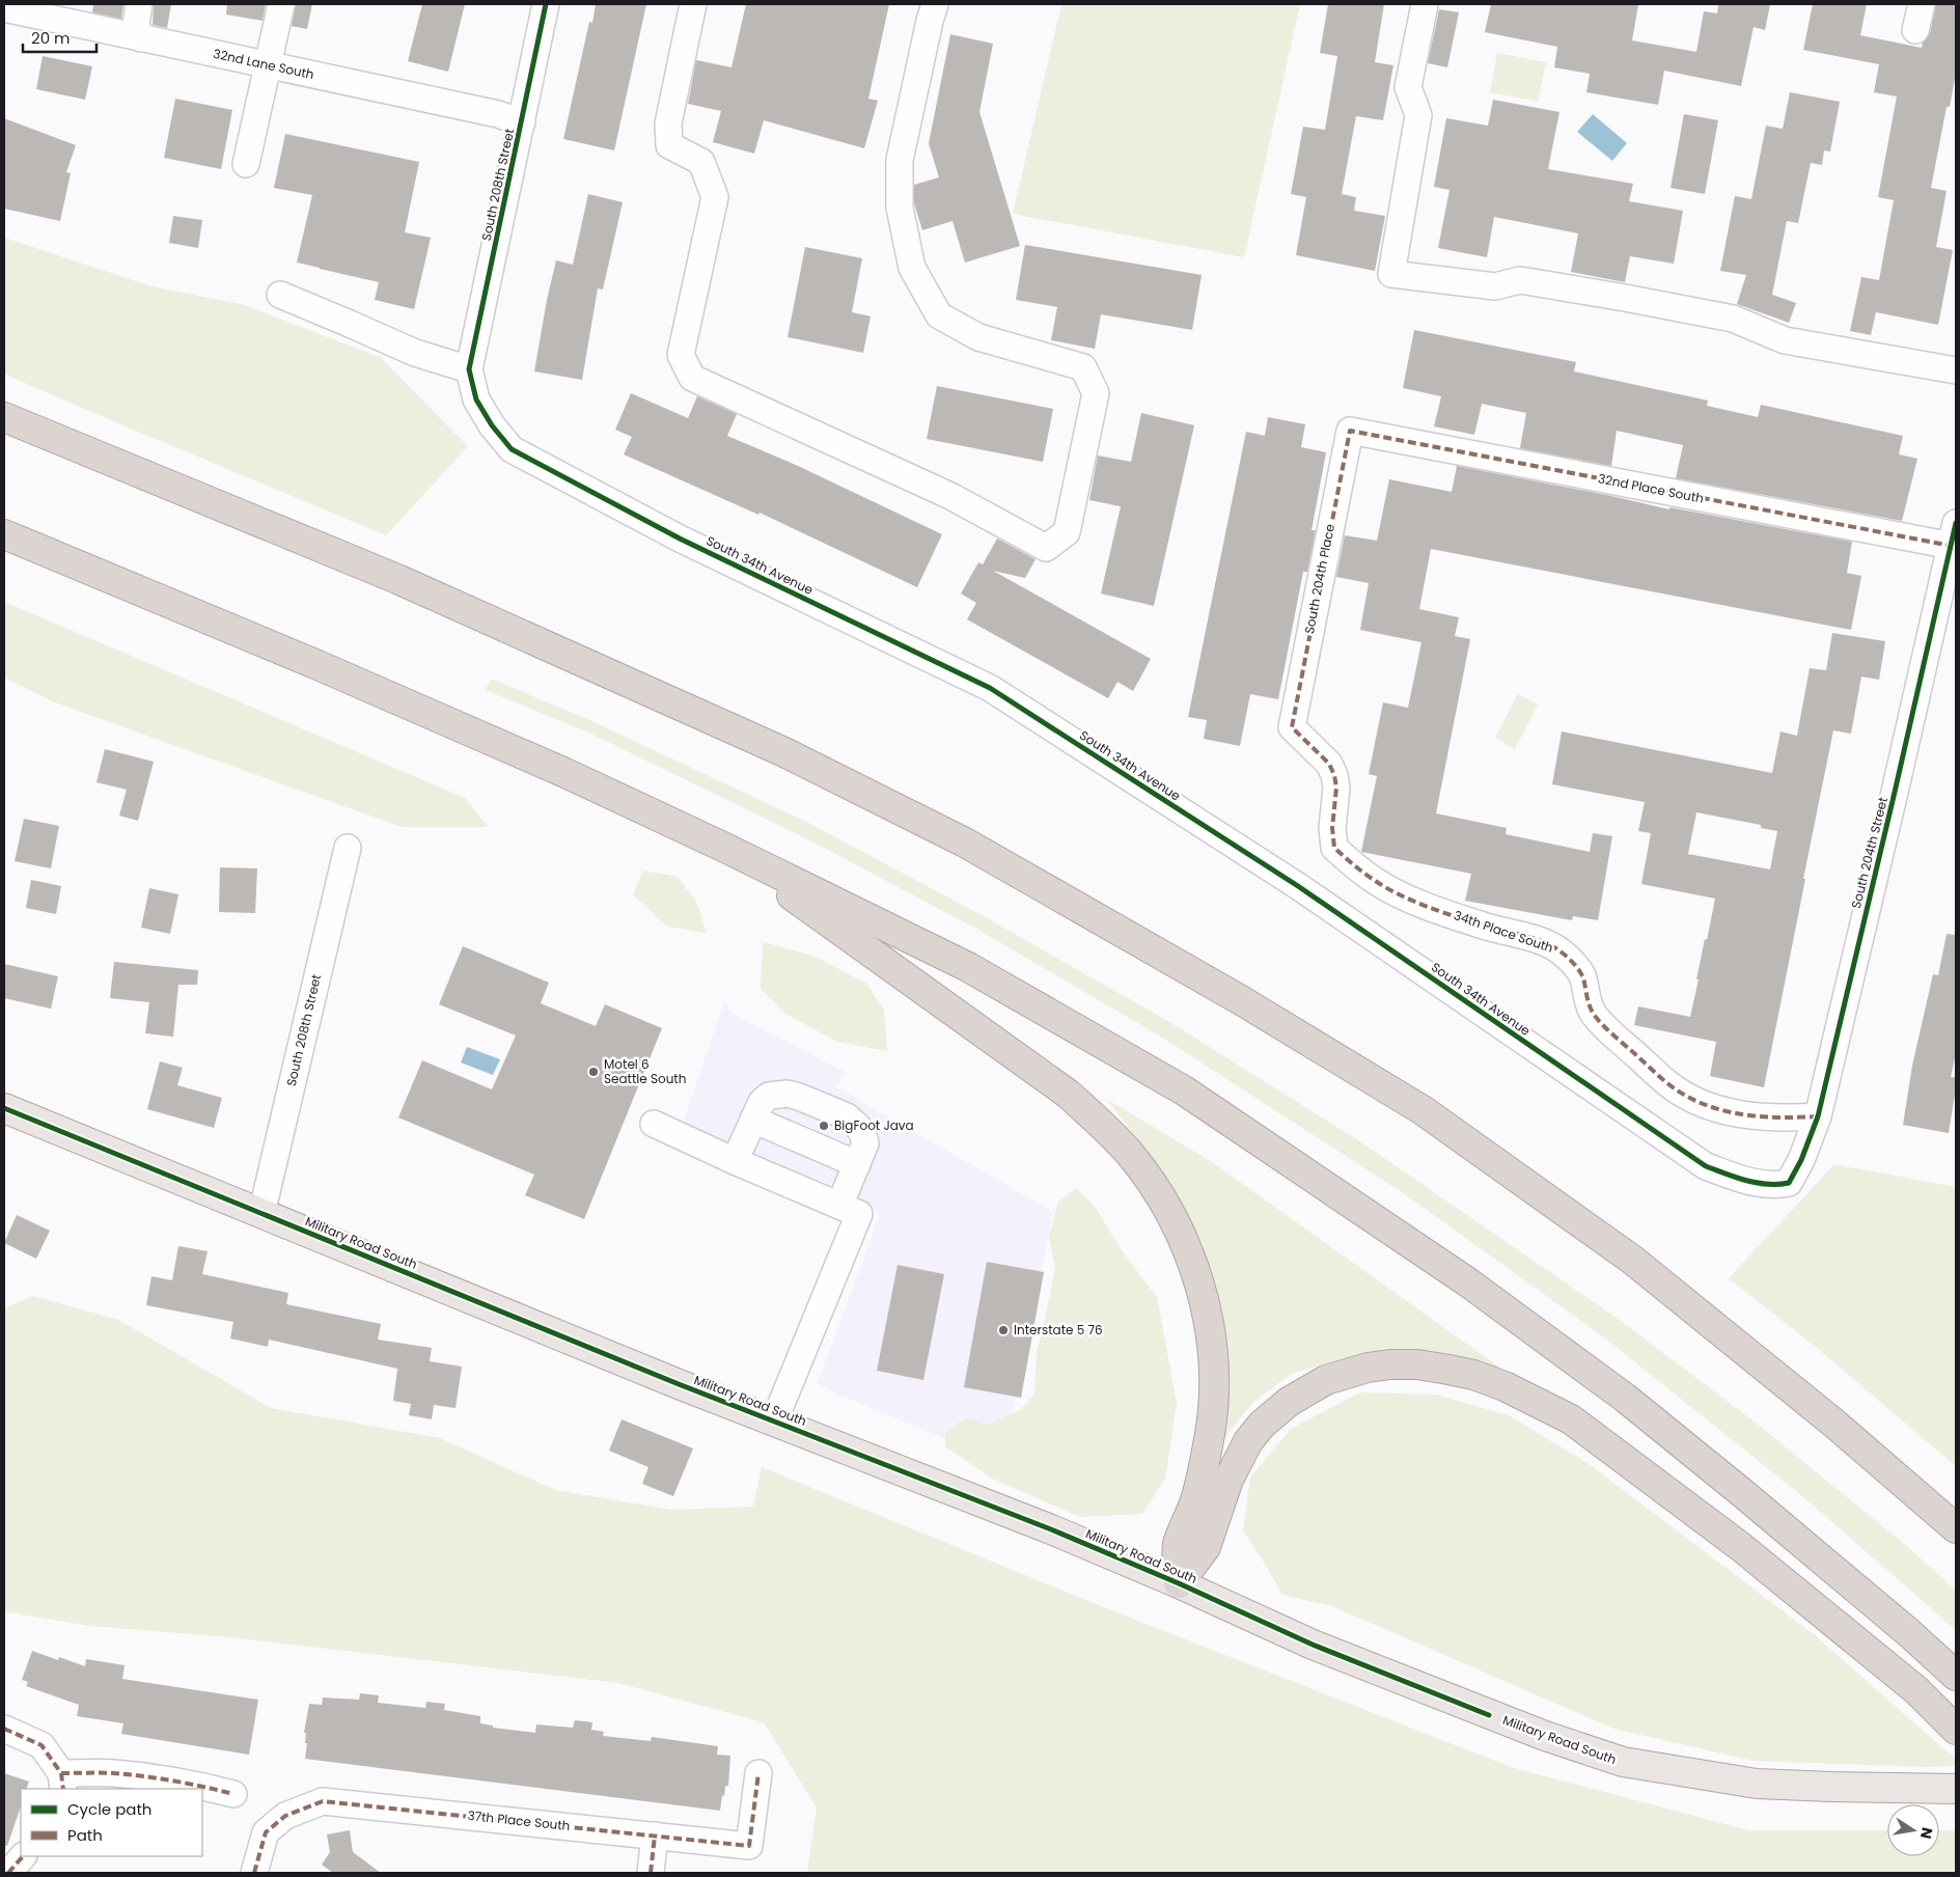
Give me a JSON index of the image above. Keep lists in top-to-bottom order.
{
  "streets": {
    "main road": ["Military Road South"],
    "street": [
      "32nd Lane South",
      "South 208th Street",
      "32nd Place South",
      "South 34th Avenue",
      "South 204th Place",
      "South 204th Street",
      "34th Place South",
      "37th Place South"
    ]
  },
  "crossings": [
    ["32nd Lane South", "South 208th Street"],
    ["South 208th Street", "South 34th Avenue"],
    ["South 208th Street", "Military Road South"],
    ["32nd Place South", "South 204th Place"],
    ["32nd Place South", "South 204th Street"],
    ["South 34th Avenue", "South 204th Street"],
    ["South 204th Place", "34th Place South"],
    ["South 204th Street", "34th Place South"]
  ],
  "places": ["Motel 6 Seattle South", "BigFoot Java", "Interstate 5 76"],
  "legend": ["Cycle path", "Path"],
  "scale_bar": "20 m",
  "north": "right"
}
